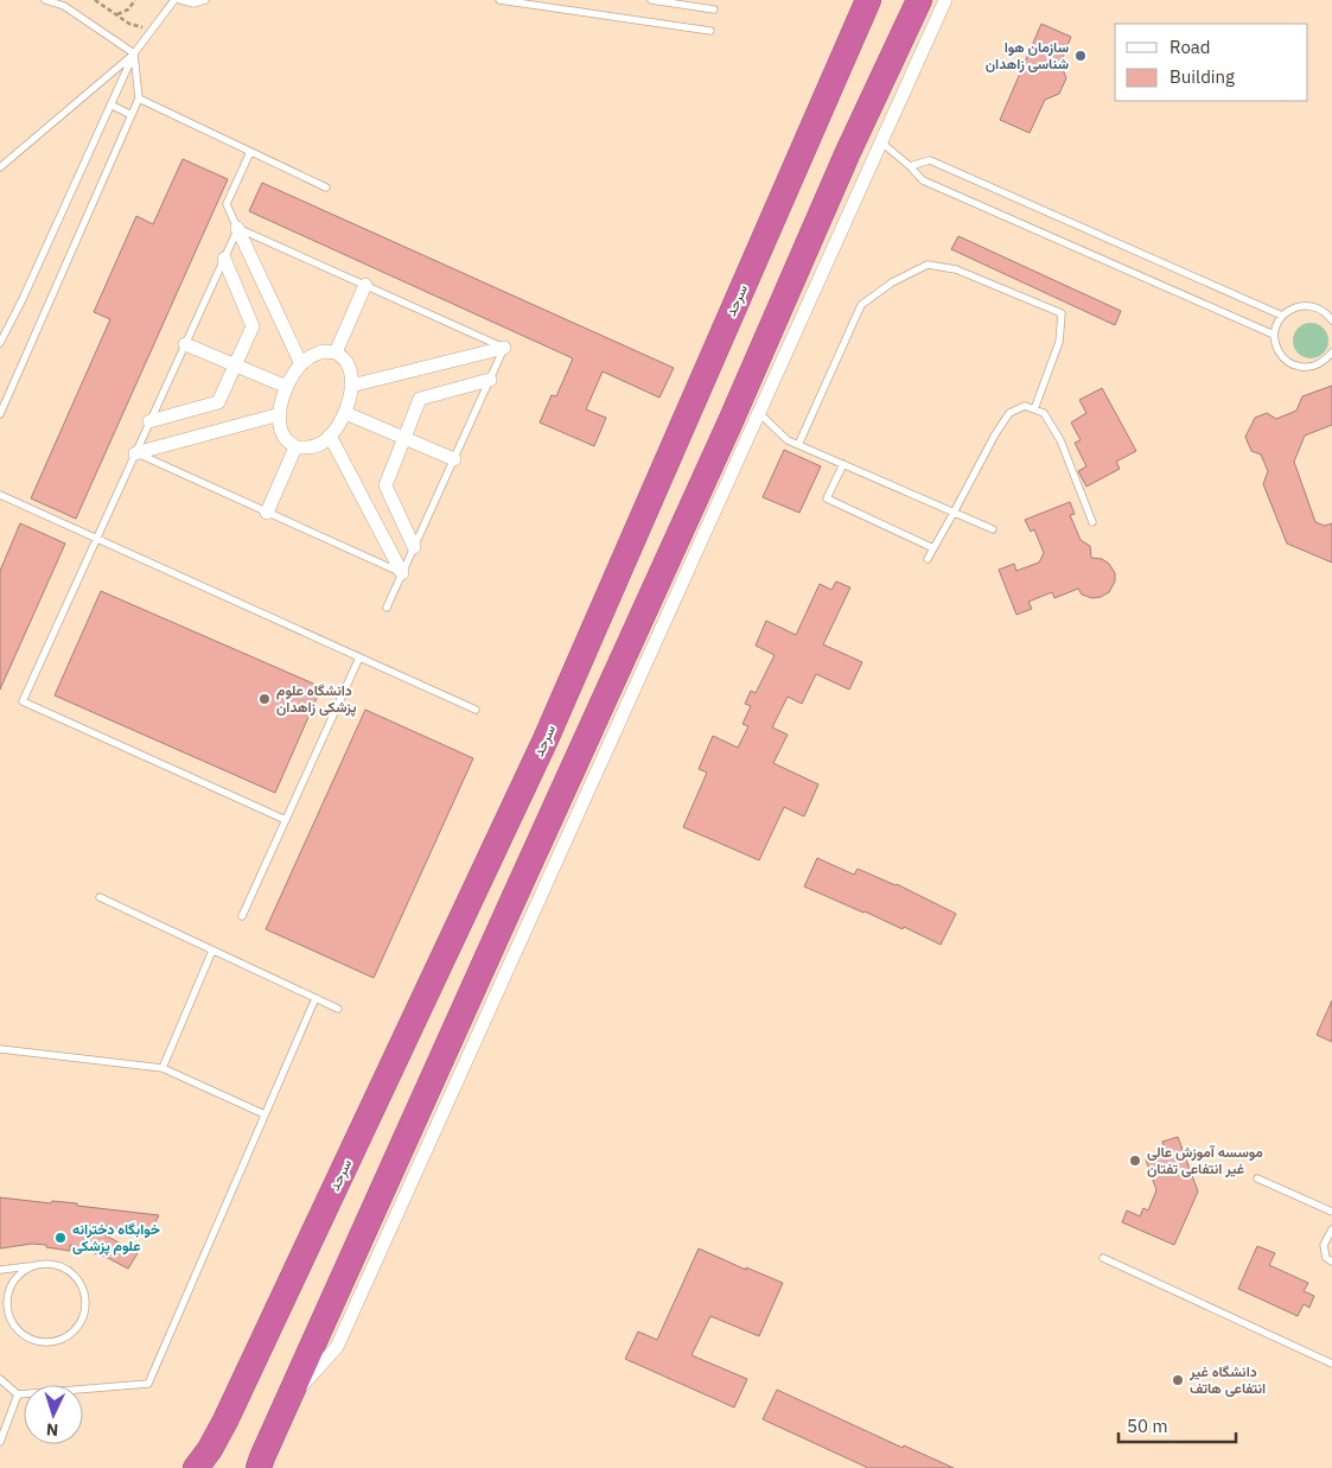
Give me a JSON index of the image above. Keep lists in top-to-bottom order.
{
  "streets": {
    "highway": ["سرحد"]
  },
  "places": [
    "سازمان هوا شناسی زاهدان",
    "دانشگاه علوم پزشکی زاهدان",
    "موسسه آموزش عالی غیر انتفاعی تفتان",
    "خوابگاه دخترانه علوم پزشکی",
    "دانشگاه غیر انتفاعی هاتف"
  ],
  "legend": ["Road", "Building"],
  "scale_bar": "50 m",
  "north": "bottom"
}
